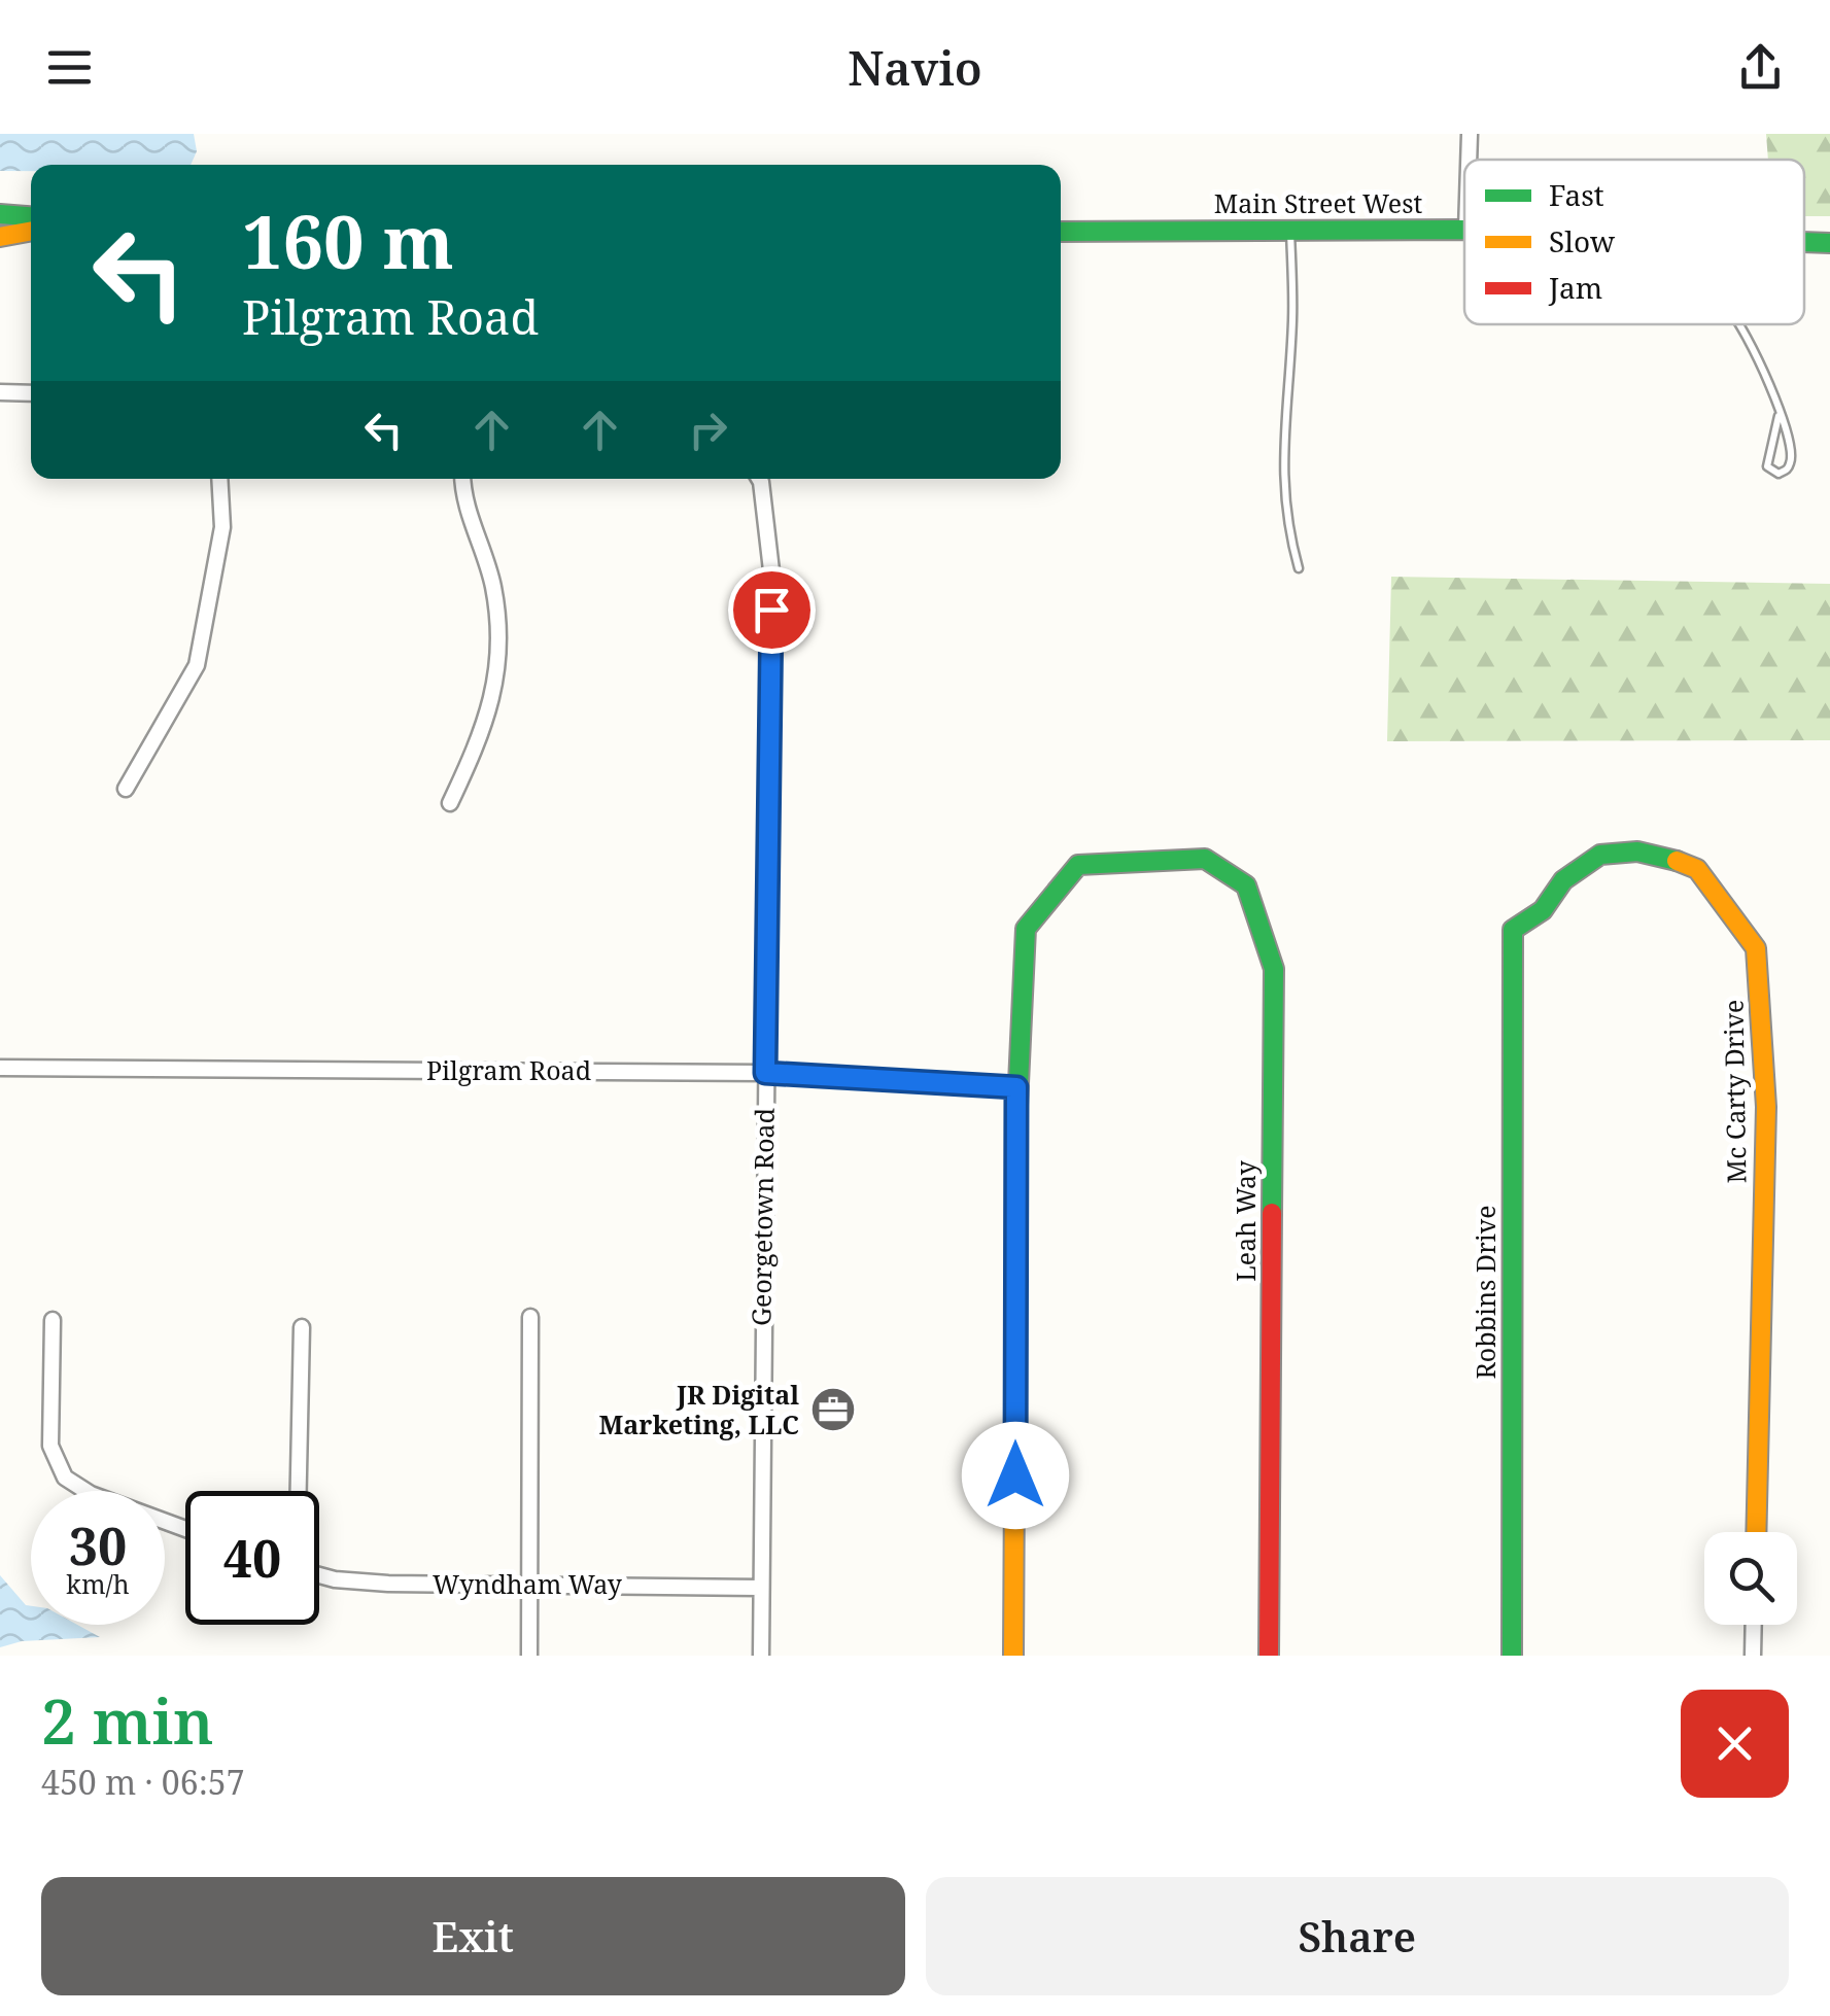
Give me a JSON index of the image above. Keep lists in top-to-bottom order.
{
  "streets": {
    "street": [
      "Main Street West",
      "Pilgram Road",
      "Mc Carty Drive",
      "Georgetown Road",
      "Leah Way",
      "Robbins Drive",
      "Wyndham Way"
    ]
  },
  "crossings": [
    ["Pilgram Road", "Georgetown Road"],
    ["Pilgram Road", "Leah Way"],
    ["Mc Carty Drive", "Robbins Drive"],
    ["Georgetown Road", "Wyndham Way"]
  ],
  "places": {
    "office": ["JR Digital Marketing, LLC"]
  },
  "legend": ["Fast", "Slow", "Jam"],
  "page": {
    "header": "Navio",
    "turn": ["160 m", "Pilgram Road"],
    "speed": "30 km/h",
    "limit": "40",
    "heading": ["2 min", "450 m · 06:57"],
    "buttons": ["Exit", "Share"]
  }
}
